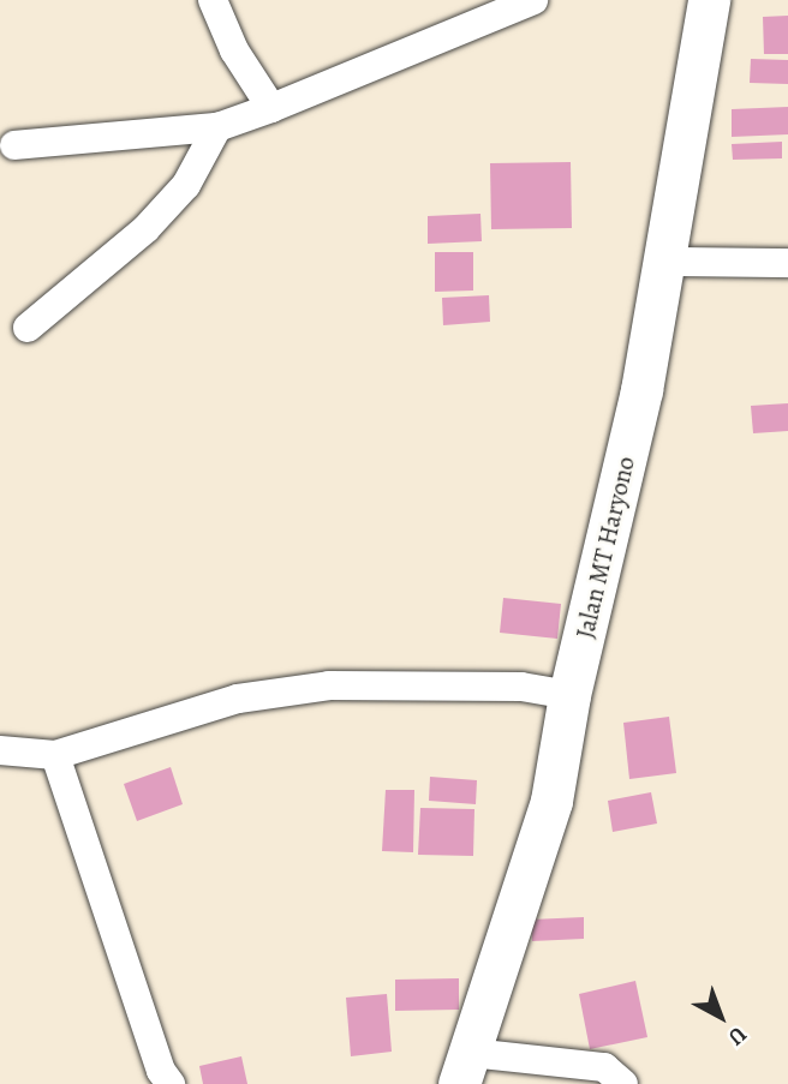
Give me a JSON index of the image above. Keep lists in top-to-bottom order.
{
  "streets": {
    "main road": ["Jalan MT Haryono"]
  },
  "north": "bottom right"
}
